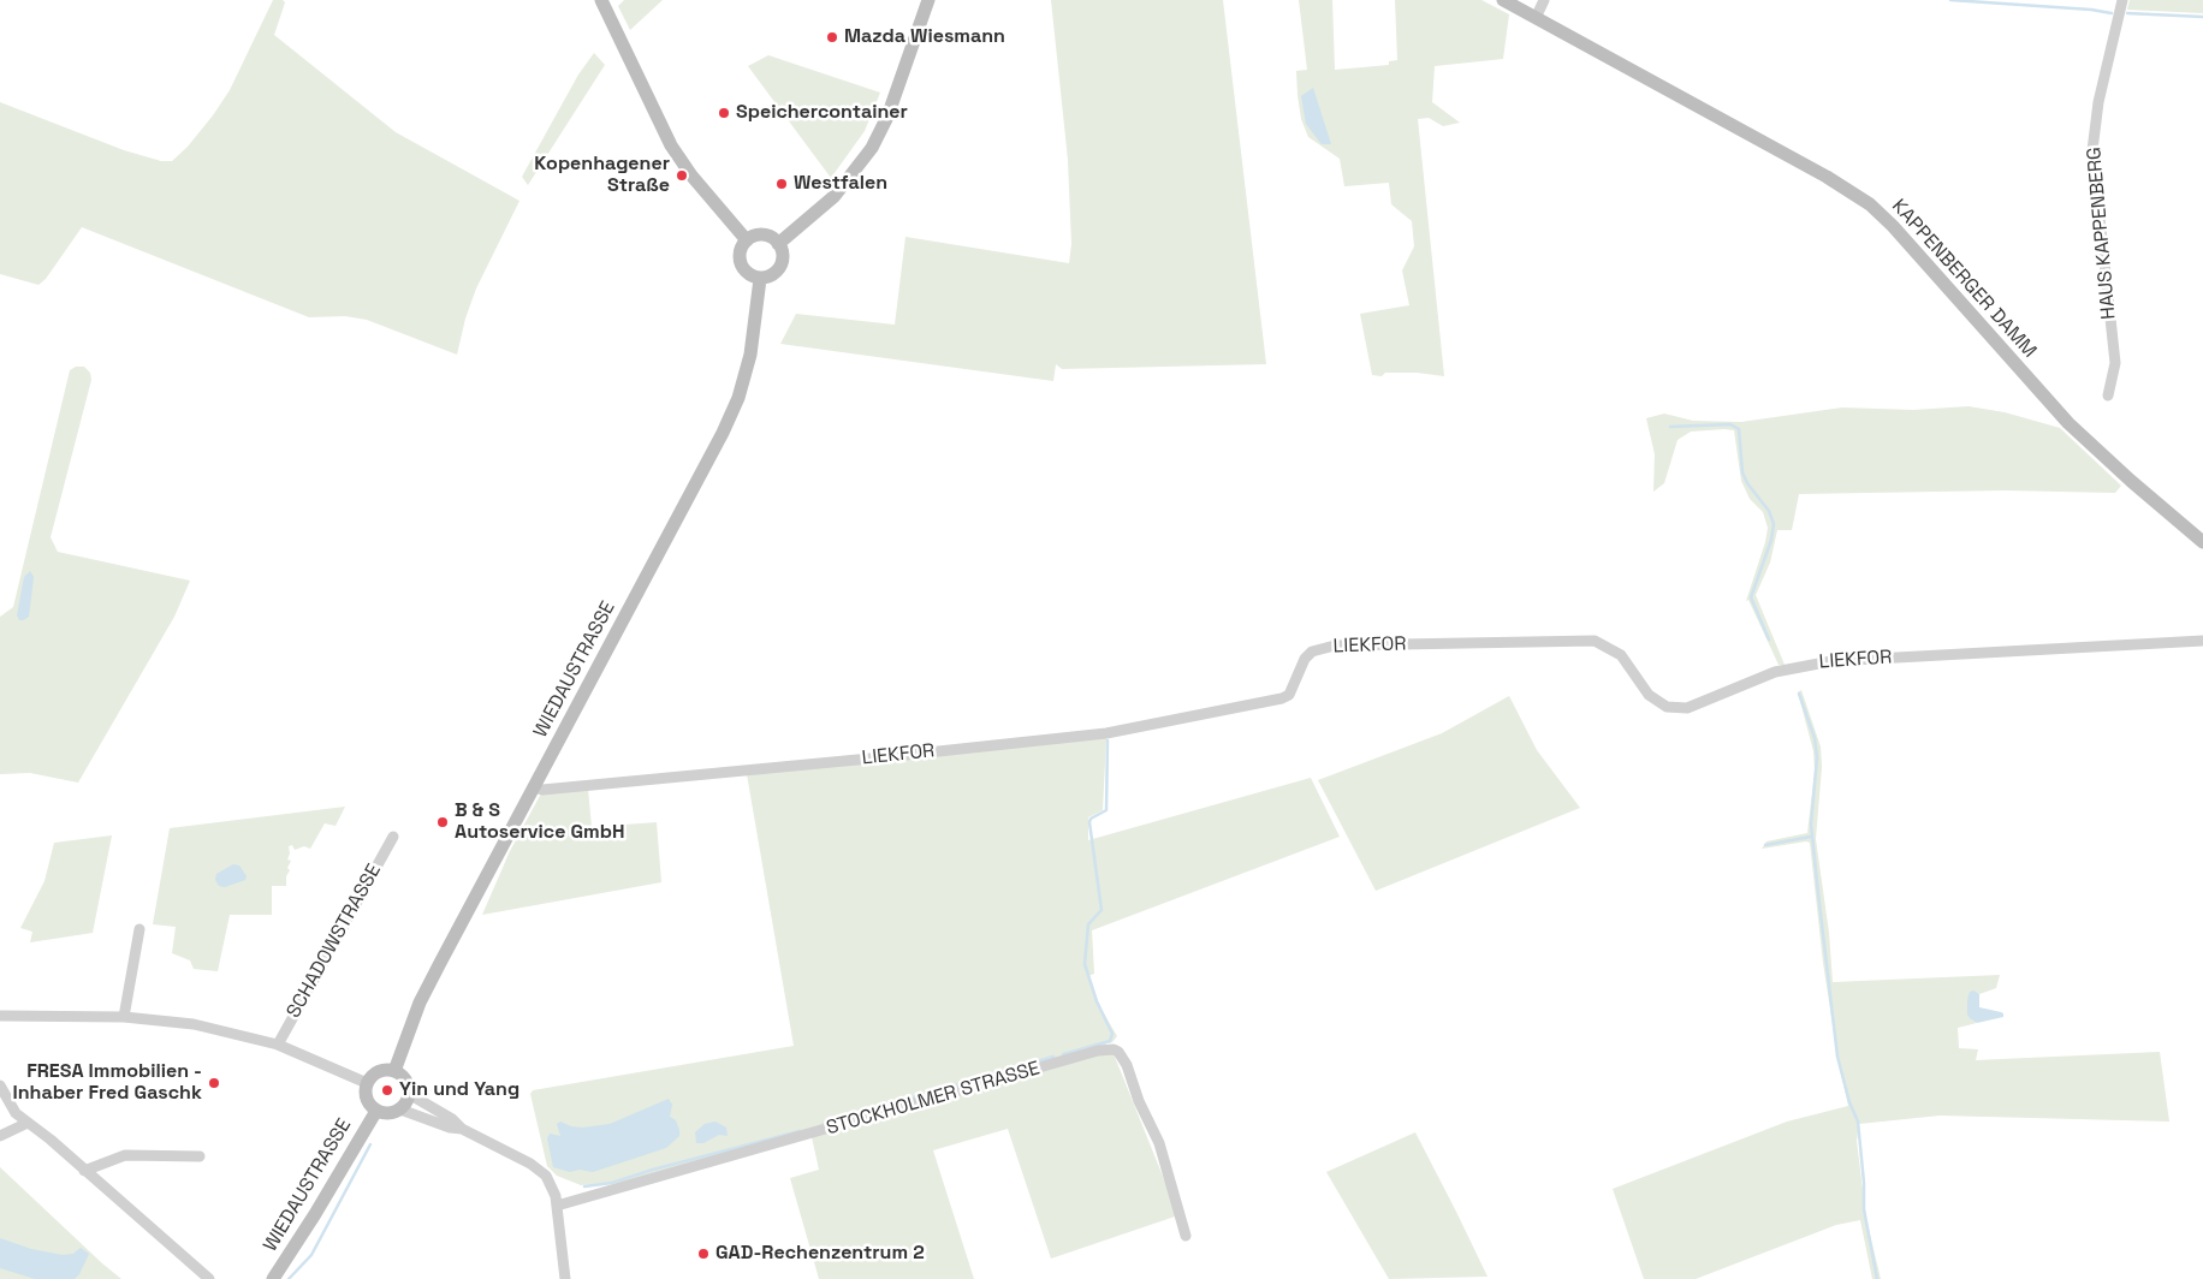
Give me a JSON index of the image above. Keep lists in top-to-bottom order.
{
  "streets": {
    "main road": ["KAPPENBERGER DAMM", "WIEDAUSTRASSE"],
    "street": [
      "HAUS KAPPENBERG",
      "LIEKFOR",
      "SCHADOWSTRASSE",
      "STOCKHOLMER STRASSE"
    ]
  },
  "crossings": [
    ["LIEKFOR", "WIEDAUSTRASSE"]
  ],
  "places": [
    "Mazda Wiesmann",
    "Speichercontainer",
    "Kopenhagener Straße",
    "Westfalen",
    "B & S Autoservice GmbH",
    "FRESA Immobilien - Inhaber Fred Gaschk",
    "Yin und Yang",
    "GAD-Rechenzentrum 2"
  ]
}
